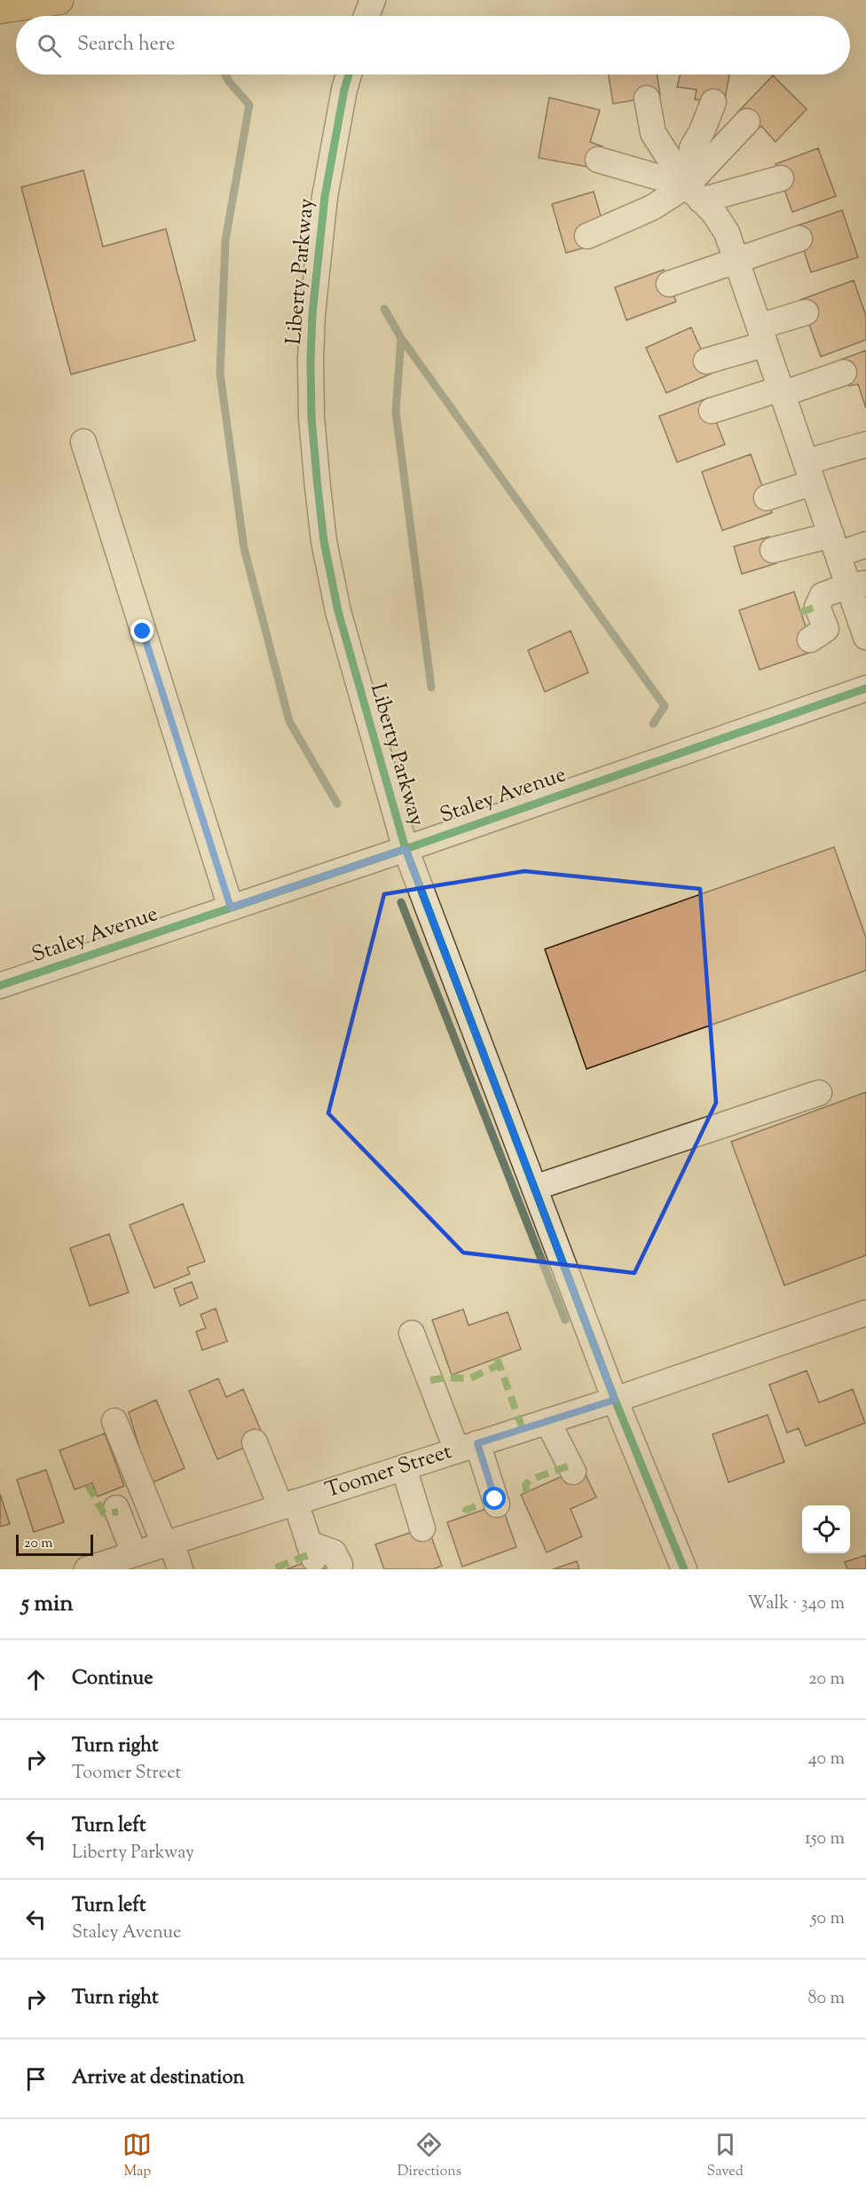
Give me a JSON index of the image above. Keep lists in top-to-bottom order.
{
  "streets": {
    "street": ["Liberty Parkway", "Staley Avenue", "Toomer Street"]
  },
  "crossings": [
    ["Liberty Parkway", "Staley Avenue"],
    ["Liberty Parkway", "Toomer Street"]
  ],
  "scale_bar": "20 m",
  "page": {
    "search": "Search here",
    "scale": "20 m",
    "heading": ["5 min", "Walk · 340 m"],
    "list": [
      ["Continue", "20 m"],
      ["Turn right", "Toomer Street", "40 m"],
      ["Turn left", "Liberty Parkway", "150 m"],
      ["Turn left", "Staley Avenue", "50 m"],
      ["Turn right", "80 m"],
      "Arrive at destination"
    ],
    "nav": ["Map", "Directions", "Saved"]
  }
}
